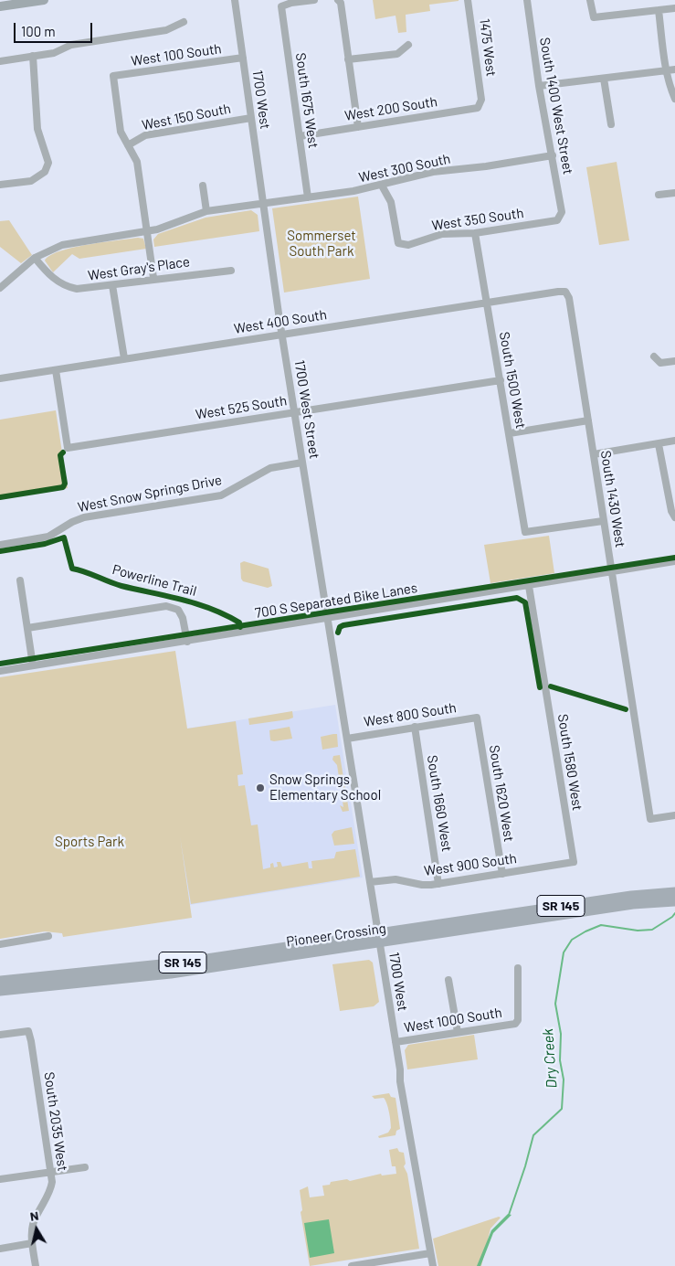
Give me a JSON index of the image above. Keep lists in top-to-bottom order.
{
  "streets": {
    "highway": ["SR 145", "Pioneer Crossing"],
    "street": [
      "1475 West",
      "West 100 South",
      "1700 West",
      "South 1675 West",
      "South 1400 West Street",
      "West 200 South",
      "West 150 South",
      "West 300 South",
      "West 350 South",
      "West Gray's Place",
      "West 400 South",
      "South 1500 West",
      "West 525 South",
      "1700 West Street",
      "West Snow Springs Drive",
      "South 1430 West",
      "West 800 South",
      "South 1580 West",
      "South 1620 West",
      "South 1660 West",
      "West 900 South",
      "West 1000 South",
      "South 2035 West"
    ],
    "cycle path": ["Powerline Trail", "700 S Separated Bike Lanes"]
  },
  "crossings": [
    ["1475 West", "West 200 South"],
    ["West 100 South", "1700 West"],
    ["West 100 South", "West 150 South"],
    ["1700 West", "West 150 South"],
    ["1700 West", "West 300 South"],
    ["1700 West", "1700 West Street"],
    ["1700 West", "West 800 South"],
    ["1700 West", "West 900 South"],
    ["1700 West", "Pioneer Crossing"],
    ["1700 West", "West 1000 South"],
    ["South 1675 West", "West 200 South"],
    ["South 1675 West", "West 300 South"],
    ["South 1400 West Street", "West 300 South"],
    ["South 1400 West Street", "West 350 South"],
    ["West 300 South", "West 350 South"],
    ["West 300 South", "West Gray's Place"],
    ["West 300 South", "1700 West Street"],
    ["West 350 South", "South 1500 West"],
    ["West 400 South", "South 1500 West"],
    ["West 400 South", "West 525 South"],
    ["West 400 South", "1700 West Street"],
    ["West 400 South", "South 1430 West"],
    ["South 1500 West", "West 525 South"],
    ["South 1500 West", "South 1430 West"],
    ["West 525 South", "1700 West Street"],
    ["1700 West Street", "West Snow Springs Drive"],
    ["West 800 South", "South 1620 West"],
    ["West 800 South", "South 1660 West"],
    ["South 1580 West", "West 900 South"],
    ["South 1620 West", "West 900 South"],
    ["South 1660 West", "West 900 South"]
  ],
  "water": ["Dry Creek"],
  "parks": ["Sommerset South Park", "Sports Park"],
  "places": ["Snow Springs Elementary School"],
  "scale_bar": "100 m",
  "north": "top"
}
